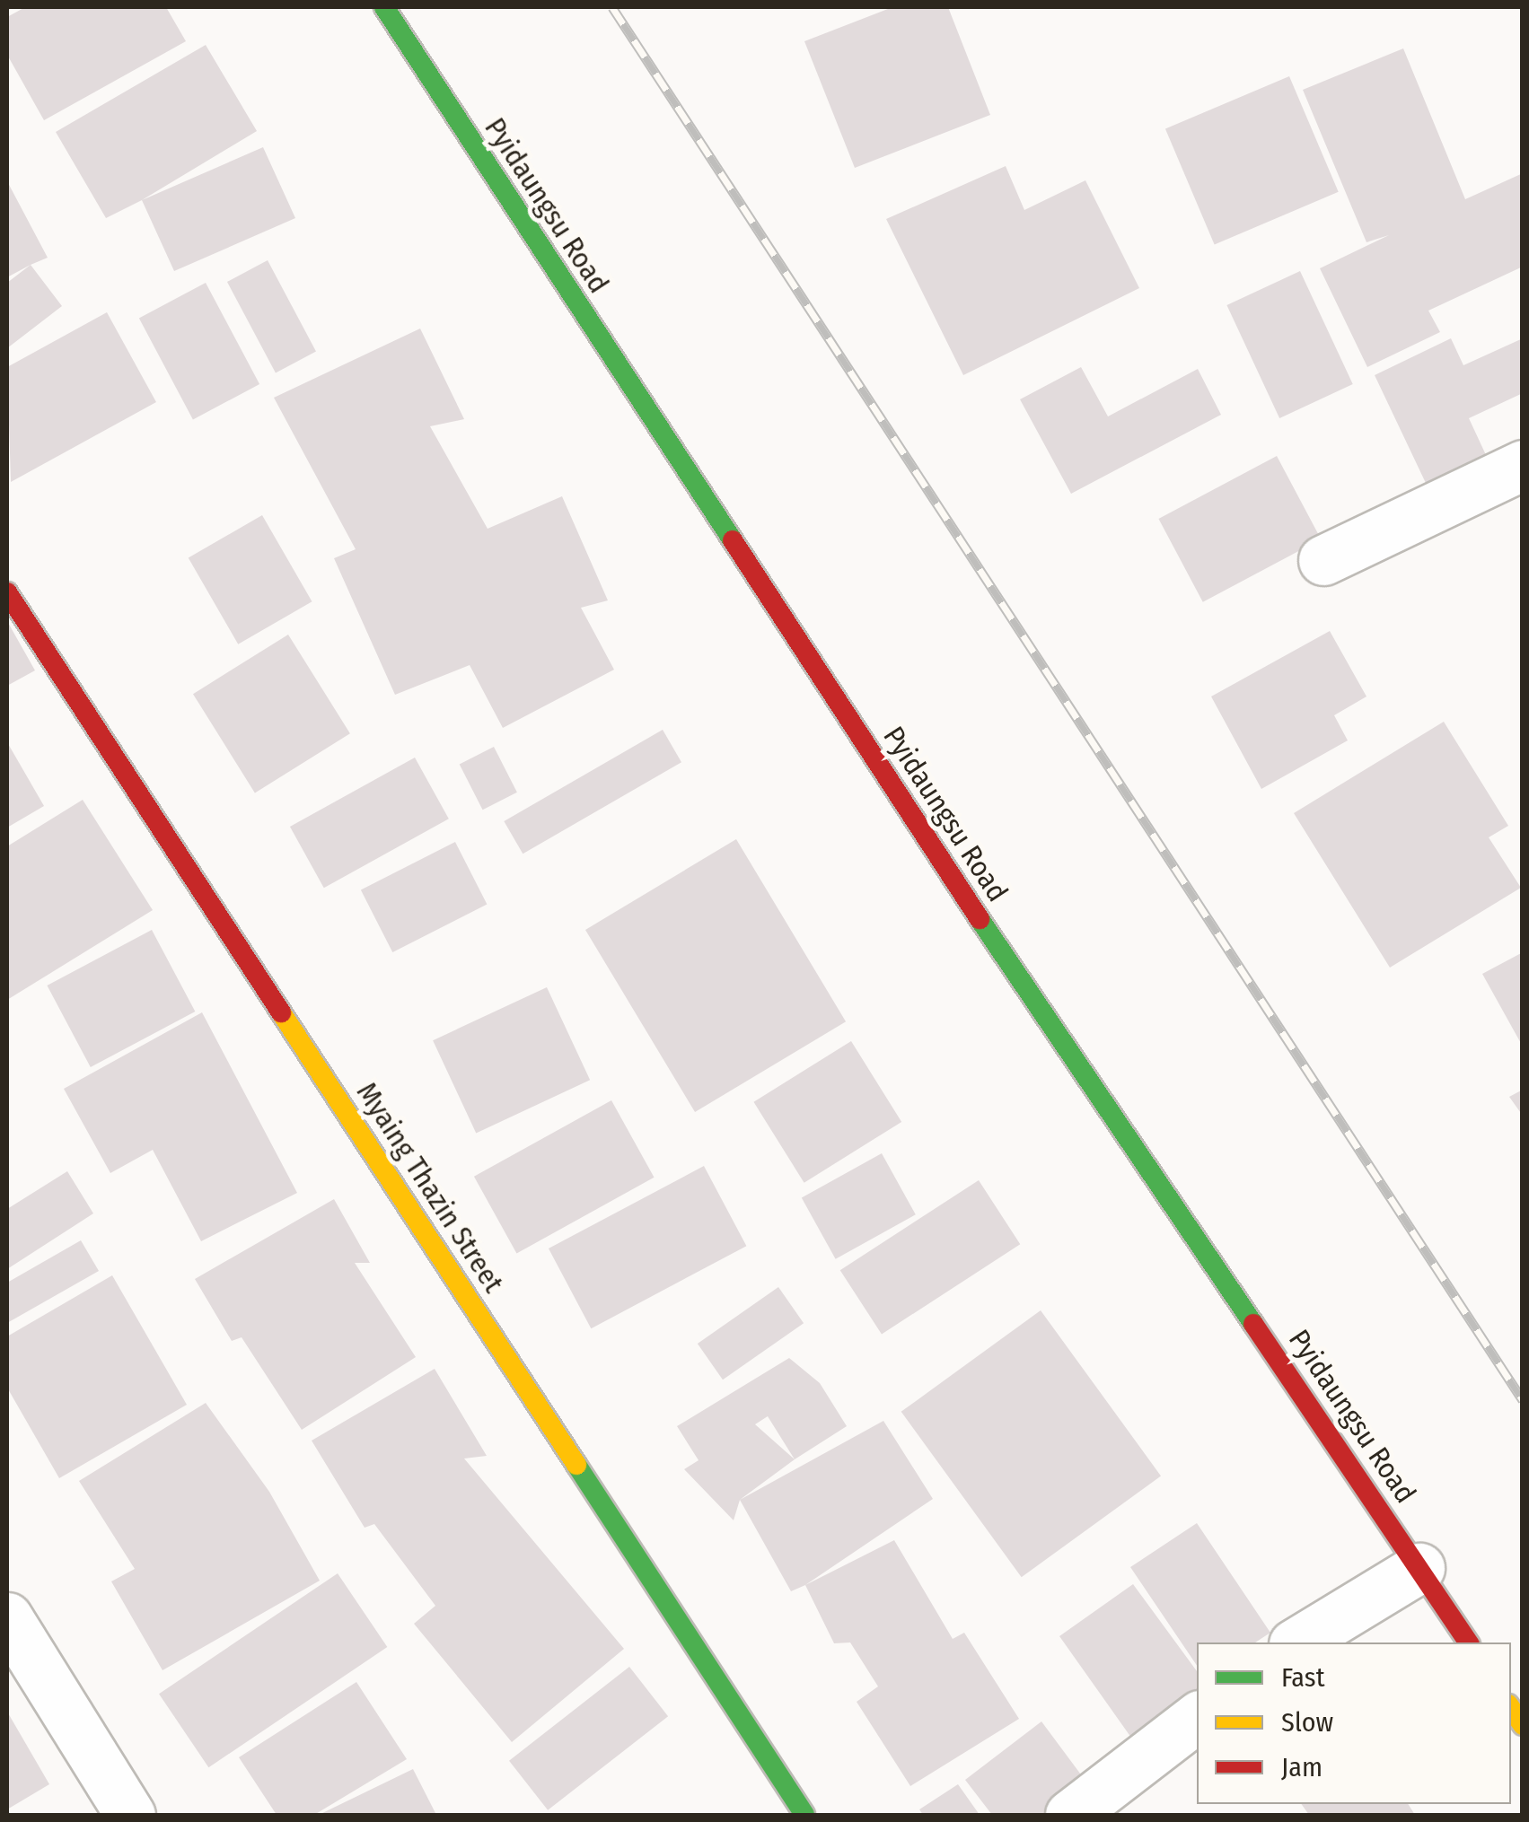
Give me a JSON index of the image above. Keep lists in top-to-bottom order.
{
  "streets": {
    "main road": ["Pyidaungsu Road", "Myaing Thazin Street"]
  },
  "legend": ["Fast", "Slow", "Jam"]
}
